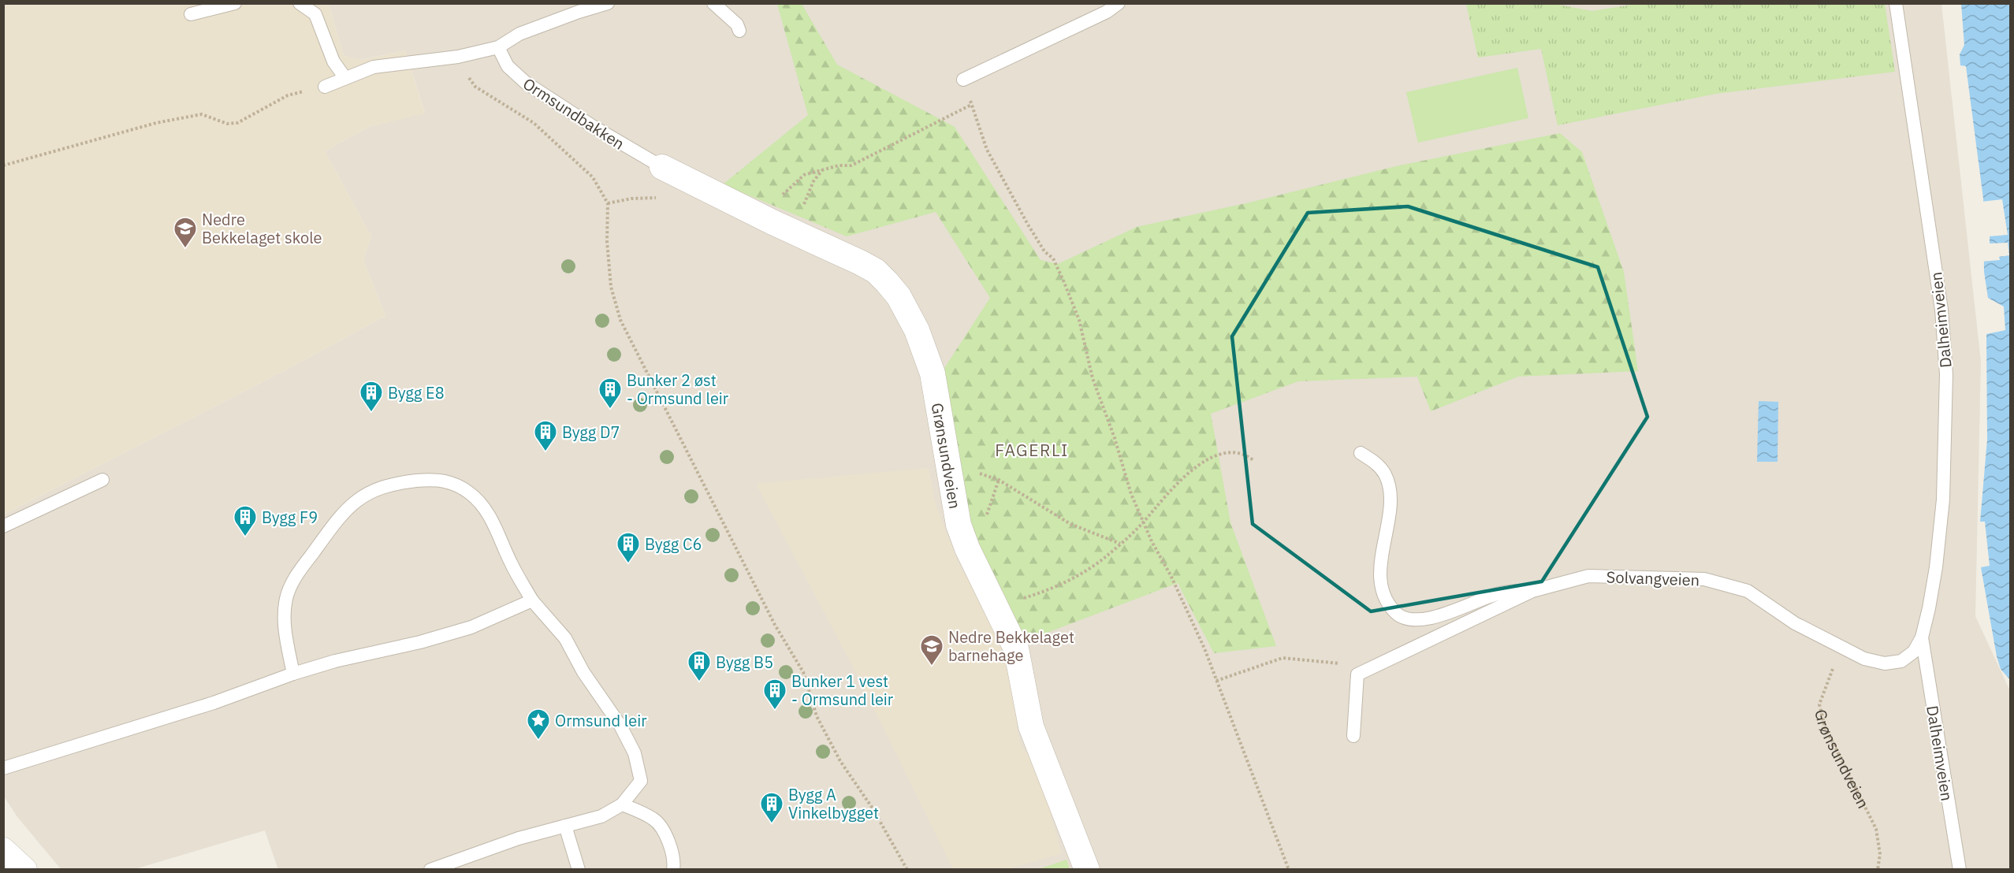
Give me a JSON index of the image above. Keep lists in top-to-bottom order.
{
  "streets": {
    "street": ["Grønsundveien"],
    "lane": ["Ormsundbakken", "Dalheimveien", "Solvangveien"]
  },
  "crossings": [
    ["Ormsundbakken", "Grønsundveien"],
    ["Dalheimveien", "Grønsundveien"],
    ["Dalheimveien", "Solvangveien"],
    ["Grønsundveien", "Solvangveien"]
  ],
  "districts": ["FAGERLI"],
  "places": {
    "school or university": ["Nedre Bekkelaget skole", "Nedre Bekkelaget barnehage"],
    "building": [
      "Bunker 2 øst - Ormsund leir",
      "Bygg E8",
      "Bygg D7",
      "Bygg F9",
      "Bygg C6",
      "Bygg B5",
      "Bunker 1 vest - Ormsund leir",
      "Bygg A Vinkelbygget"
    ],
    "place": ["Ormsund leir"]
  }
}
